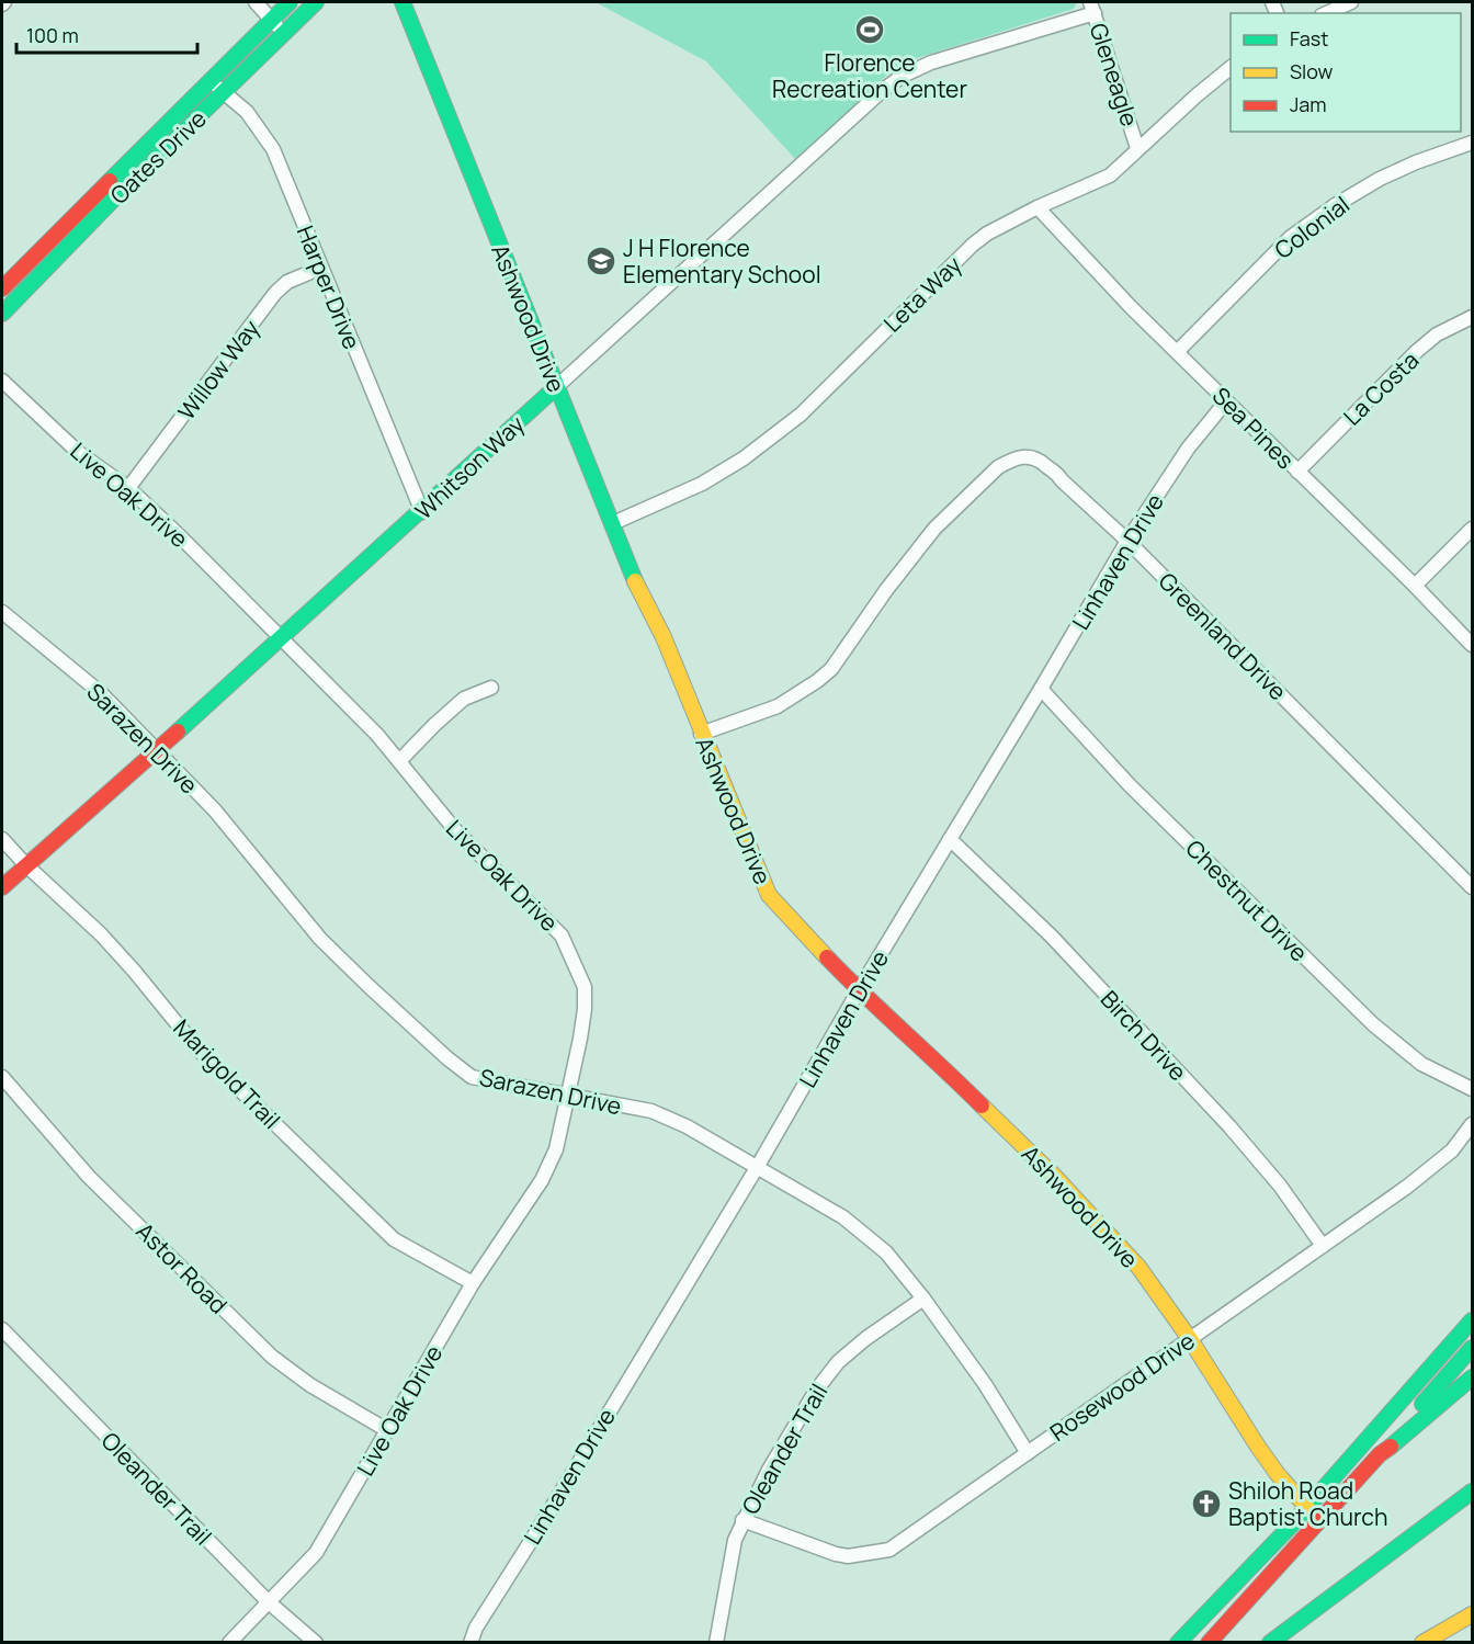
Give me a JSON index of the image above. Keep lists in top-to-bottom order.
{
  "streets": {
    "main road": ["Oates Drive", "Ashwood Drive", "Whitson Way"],
    "street": [
      "Gleneagle",
      "Colonial",
      "Harper Drive",
      "Leta Way",
      "Willow Way",
      "La Costa",
      "Sea Pines",
      "Live Oak Drive",
      "Linhaven Drive",
      "Greenland Drive",
      "Sarazen Drive",
      "Chestnut Drive",
      "Birch Drive",
      "Marigold Trail",
      "Astor Road",
      "Rosewood Drive",
      "Oleander Trail"
    ]
  },
  "crossings": [
    ["Gleneagle", "Leta Way"],
    ["Gleneagle", "Whitson Way"],
    ["Oates Drive", "Harper Drive"],
    ["Colonial", "Sea Pines"],
    ["Harper Drive", "Willow Way"],
    ["Harper Drive", "Whitson Way"],
    ["Leta Way", "Ashwood Drive"],
    ["Leta Way", "Sea Pines"],
    ["Ashwood Drive", "Whitson Way"],
    ["Ashwood Drive", "Linhaven Drive"],
    ["Ashwood Drive", "Greenland Drive"],
    ["Ashwood Drive", "Rosewood Drive"],
    ["Willow Way", "Live Oak Drive"],
    ["La Costa", "Sea Pines"],
    ["Sea Pines", "Linhaven Drive"],
    ["Whitson Way", "Live Oak Drive"],
    ["Whitson Way", "Sarazen Drive"],
    ["Whitson Way", "Marigold Trail"],
    ["Live Oak Drive", "Sarazen Drive"],
    ["Live Oak Drive", "Marigold Trail"],
    ["Live Oak Drive", "Astor Road"],
    ["Live Oak Drive", "Oleander Trail"],
    ["Linhaven Drive", "Greenland Drive"],
    ["Linhaven Drive", "Sarazen Drive"],
    ["Linhaven Drive", "Chestnut Drive"],
    ["Linhaven Drive", "Birch Drive"],
    ["Sarazen Drive", "Rosewood Drive"],
    ["Sarazen Drive", "Oleander Trail"],
    ["Birch Drive", "Rosewood Drive"],
    ["Rosewood Drive", "Oleander Trail"]
  ],
  "places": {
    "sports": ["Florence Recreation Center"],
    "school or university": ["J H Florence Elementary School"],
    "church": ["Shiloh Road Baptist Church"]
  },
  "legend": ["Fast", "Slow", "Jam"],
  "scale_bar": "100 m"
}
